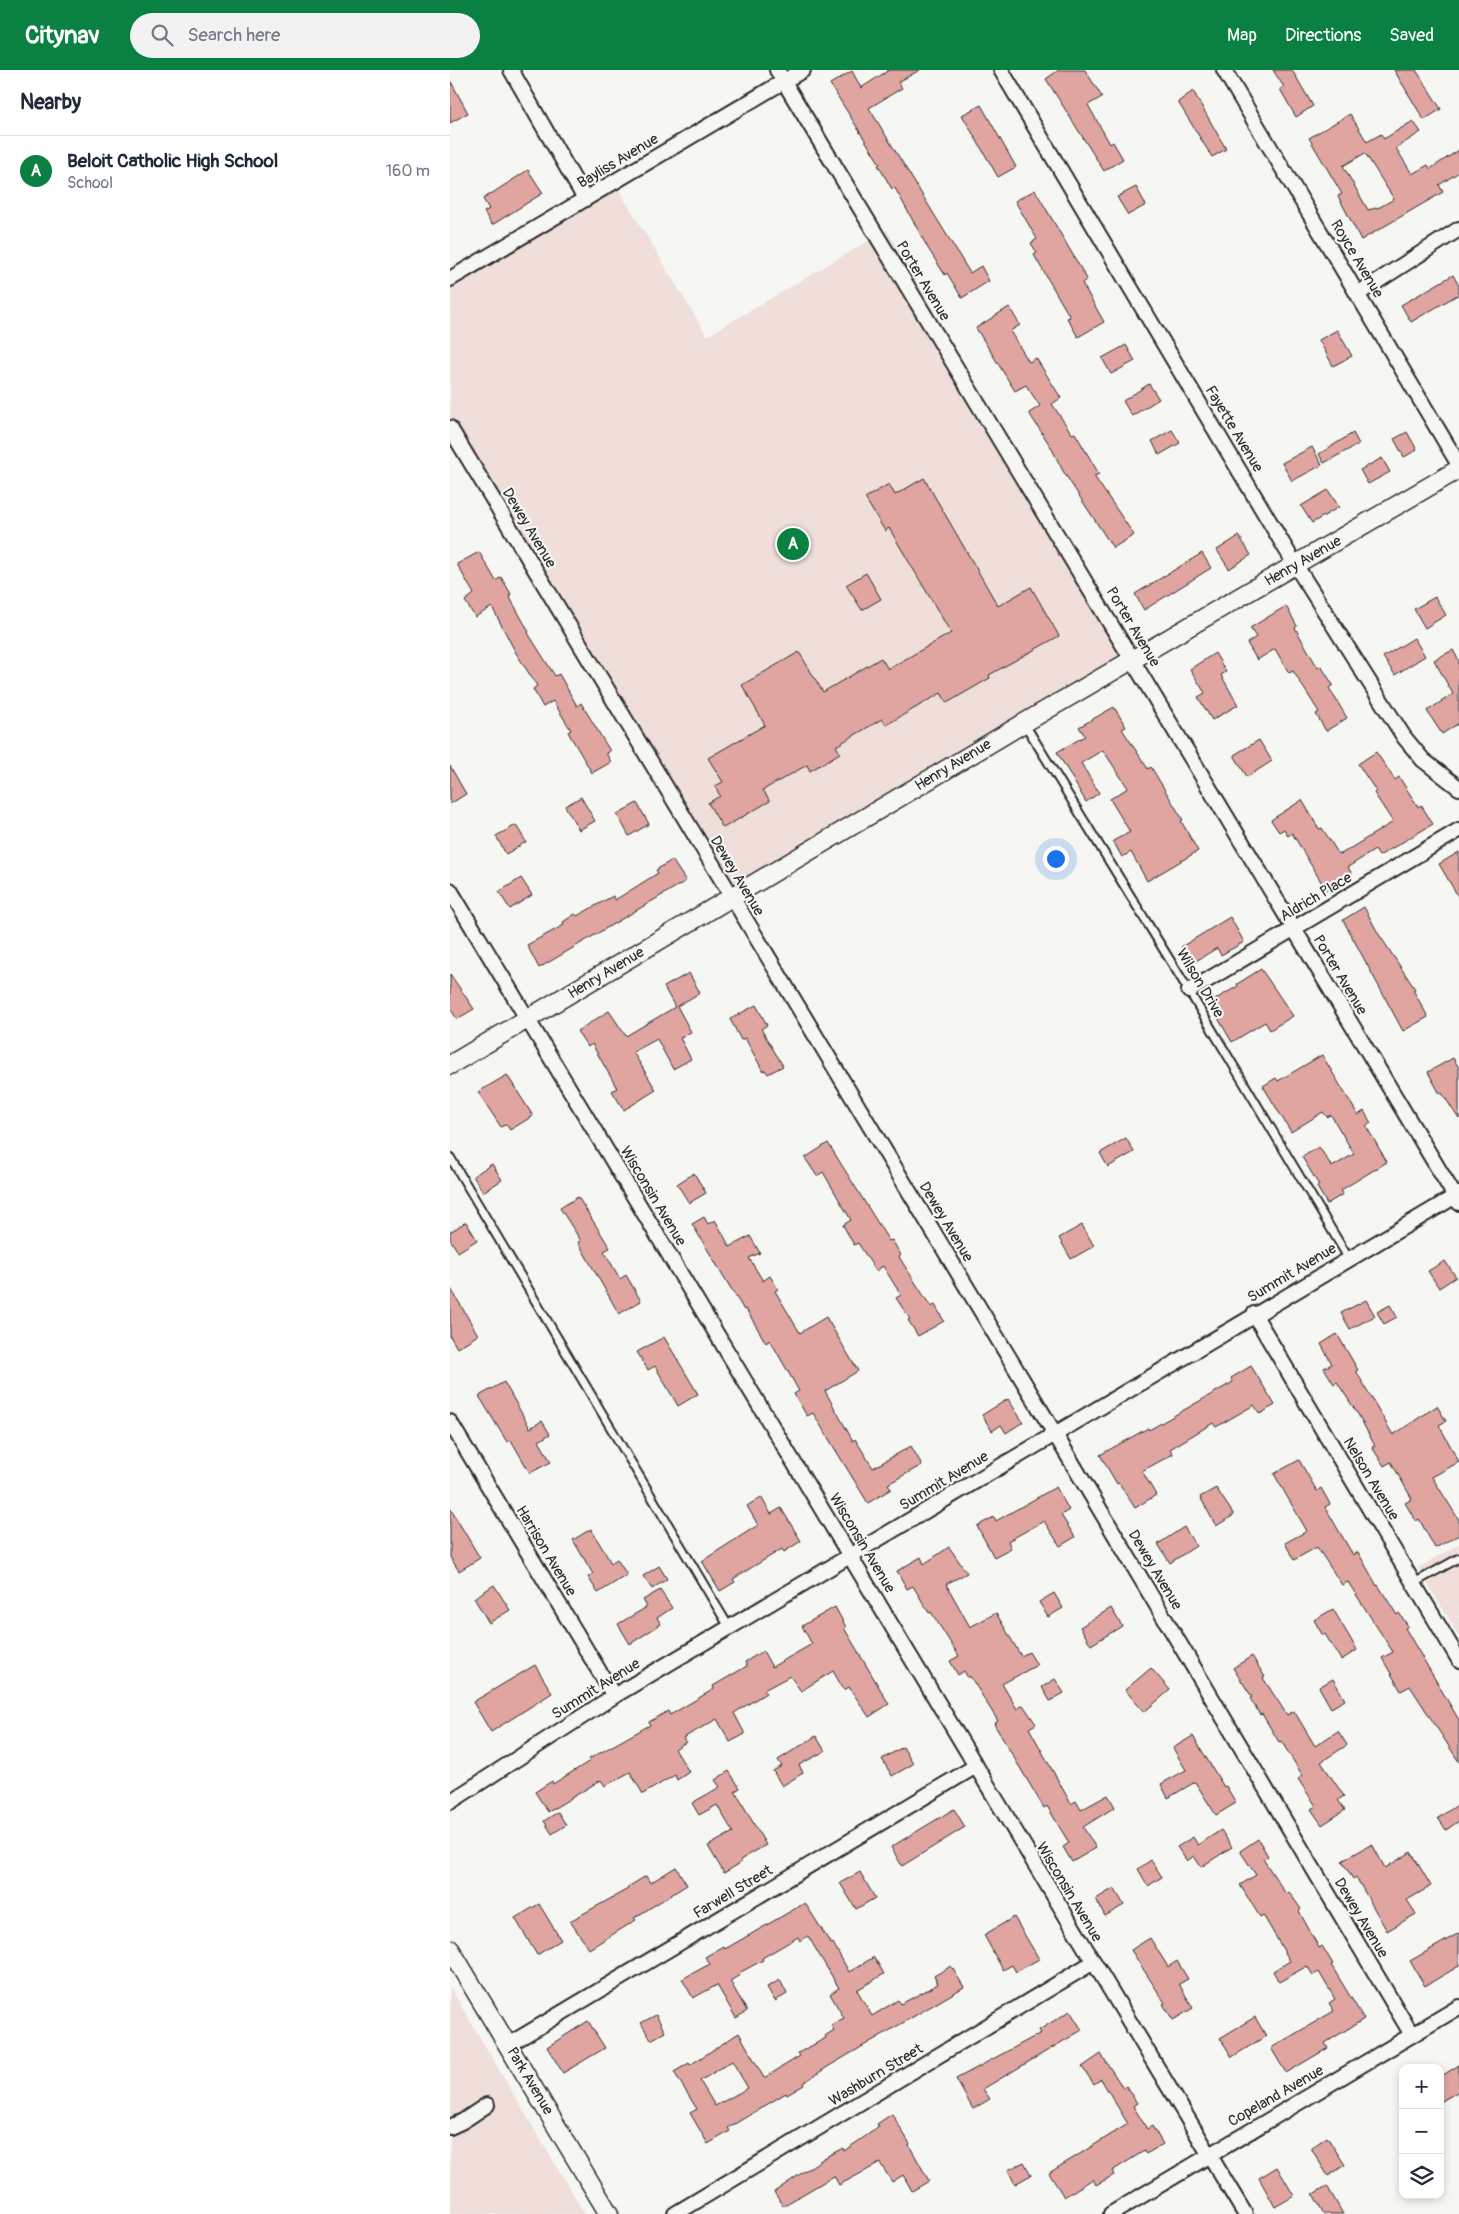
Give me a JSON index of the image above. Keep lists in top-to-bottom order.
{
  "streets": {
    "street": [
      "Bayliss Avenue",
      "Royce Avenue",
      "Porter Avenue",
      "Fayette Avenue",
      "Dewey Avenue",
      "Henry Avenue",
      "Aldrich Place",
      "Wisconsin Avenue",
      "Summit Avenue",
      "Nelson Avenue",
      "Harrison Avenue",
      "Farwell Street",
      "Washburn Street",
      "Park Avenue",
      "Copeland Avenue"
    ],
    "lane": ["Wilson Drive"]
  },
  "crossings": [
    ["Bayliss Avenue", "Porter Avenue"],
    ["Porter Avenue", "Henry Avenue"],
    ["Porter Avenue", "Aldrich Place"],
    ["Porter Avenue", "Summit Avenue"],
    ["Fayette Avenue", "Henry Avenue"],
    ["Dewey Avenue", "Henry Avenue"],
    ["Dewey Avenue", "Summit Avenue"],
    ["Dewey Avenue", "Copeland Avenue"],
    ["Henry Avenue", "Wilson Drive"],
    ["Henry Avenue", "Wisconsin Avenue"],
    ["Aldrich Place", "Wilson Drive"],
    ["Wilson Drive", "Summit Avenue"],
    ["Wisconsin Avenue", "Summit Avenue"],
    ["Wisconsin Avenue", "Farwell Street"],
    ["Wisconsin Avenue", "Washburn Street"],
    ["Wisconsin Avenue", "Copeland Avenue"],
    ["Summit Avenue", "Nelson Avenue"],
    ["Summit Avenue", "Harrison Avenue"],
    ["Farwell Street", "Park Avenue"]
  ],
  "page": {
    "header": "Citynav",
    "search": "Search here",
    "nav": ["Map", "Directions", "Saved"],
    "heading": "Nearby",
    "list": [
      {
        "mark": "A",
        "name": "Beloit Catholic High School",
        "note": "School",
        "value": "160 m"
      }
    ],
    "pins": "A",
    "map_buttons": ["+", "−"]
  }
}
